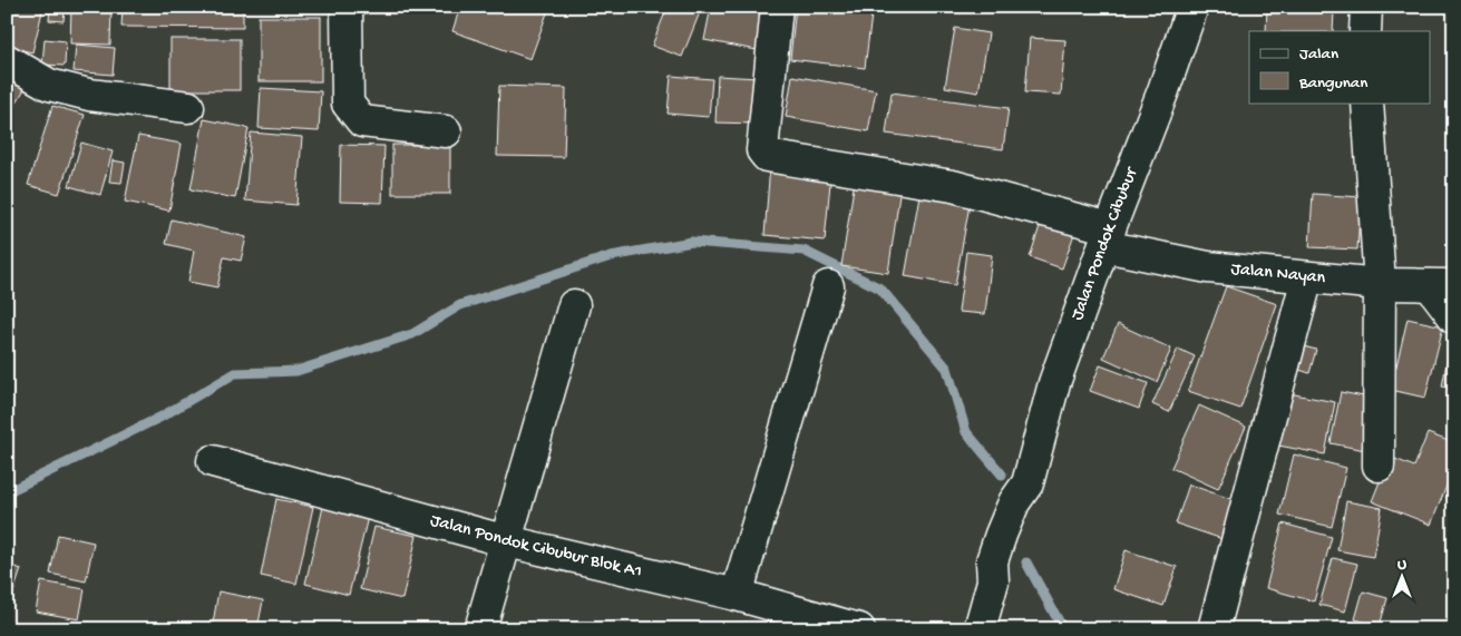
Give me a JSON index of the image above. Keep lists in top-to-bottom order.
{
  "streets": {
    "street": ["Jalan Pondok Cibubur", "Jalan Nayan", "Jalan Pondok Cibubur Blok A1"]
  },
  "crossings": [
    ["Jalan Pondok Cibubur", "Jalan Nayan"]
  ],
  "legend": ["Jalan", "Bangunan"],
  "north": "top"
}
